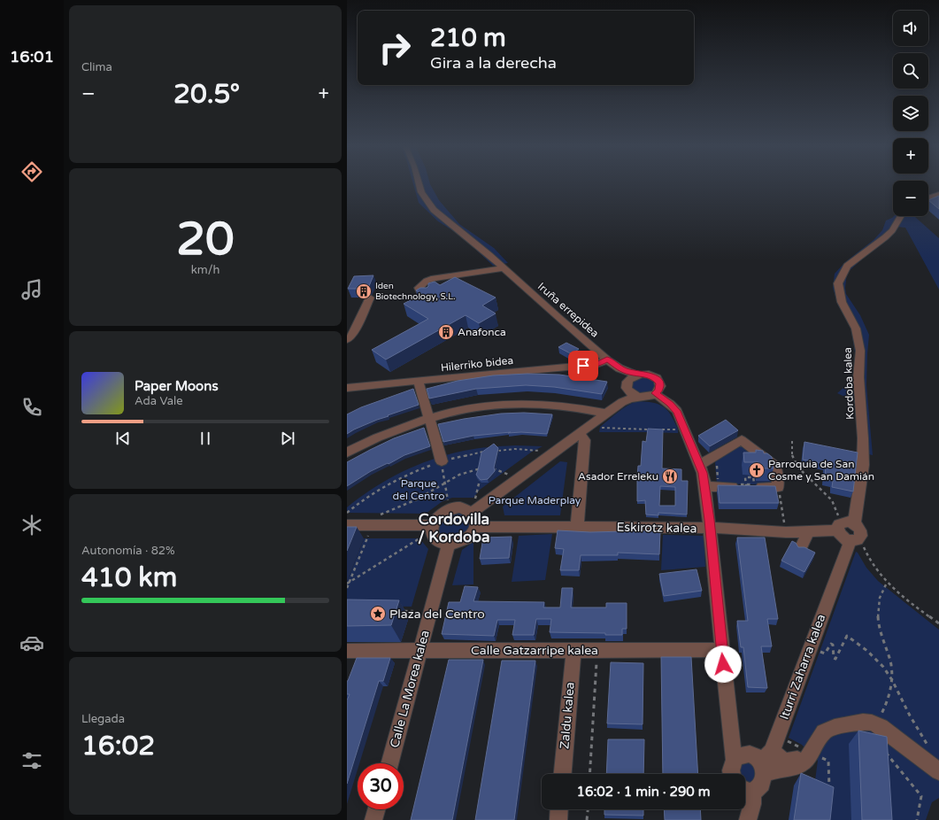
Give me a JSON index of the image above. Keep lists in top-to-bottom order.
{
  "streets": {
    "street": [
      "Iruña errepidea",
      "Hilerriko bidea",
      "Kordoba kalea",
      "Eskirotz kalea",
      "Calle Gatzarripe kalea",
      "Iturri Zaharra kalea",
      "Calle La Morea kalea",
      "Zaldu kalea"
    ]
  },
  "crossings": [
    ["Iruña errepidea", "Hilerriko bidea"],
    ["Kordoba kalea", "Eskirotz kalea"],
    ["Eskirotz kalea", "Calle La Morea kalea"],
    ["Calle Gatzarripe kalea", "Calle La Morea kalea"],
    ["Calle Gatzarripe kalea", "Zaldu kalea"]
  ],
  "districts": ["Cordovilla / Kordoba"],
  "parks": ["Parque del Centro", "Parque Maderplay"],
  "places": {
    "building": ["Iden Biotechnology, S.L.", "Anafonca"],
    "church": ["Parroquia de San Cosme y San Damián"],
    "restaurant": ["Asador Erreleku"],
    "place": ["Plaza del Centro"]
  },
  "page": {
    "tabs": "16:01",
    "tile": [
      "Clima",
      ["20", "km/h"],
      ["Autonomía · 82%", "410 km"],
      ["Llegada", "16:02"]
    ],
    "map_buttons": ["+", "−"],
    "turn": ["210 m", "Gira a la derecha"],
    "heat": ["−", "20.5°", "+"],
    "song": ["Paper Moons", "Ada Vale"],
    "limit": "30",
    "trip": "16:02 · 1 min · 290 m"
  }
}
